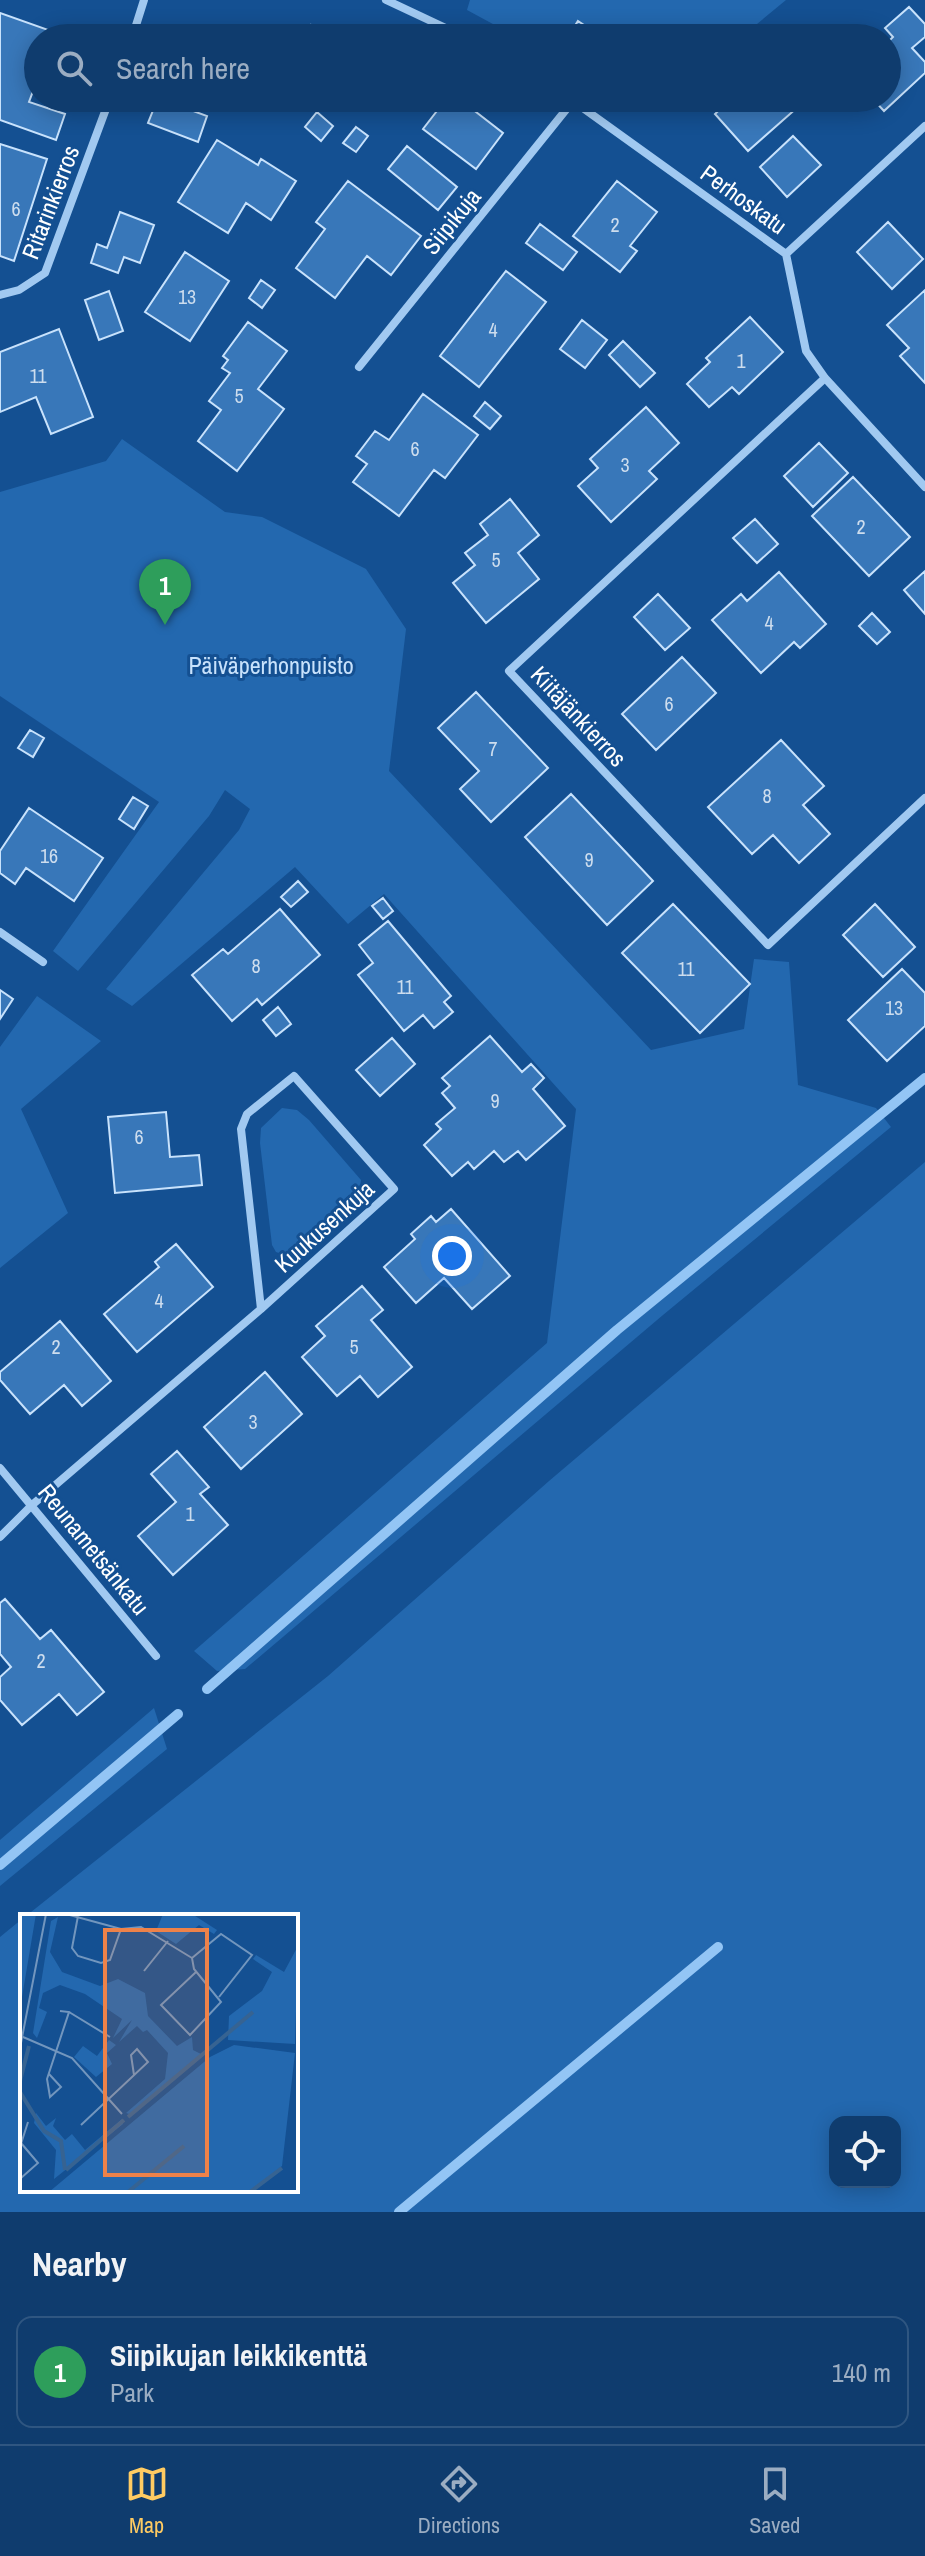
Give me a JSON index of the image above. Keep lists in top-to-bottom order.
{
  "streets": {
    "street": [
      "Perhoskatu",
      "Ritarinkierros",
      "Siipikuja",
      "Kiitäjänkierros",
      "Kuukusenkuja",
      "Reunametsänkatu"
    ]
  },
  "crossings": [
    ["Perhoskatu", "Kiitäjänkierros"],
    ["Kuukusenkuja", "Reunametsänkatu"]
  ],
  "parks": ["Päiväperhonpuisto"],
  "house_numbers": [
    "6",
    "2",
    "13",
    "4",
    "1",
    "11",
    "5",
    "6",
    "3",
    "2",
    "5",
    "4",
    "6",
    "7",
    "8",
    "16",
    "9",
    "8",
    "11",
    "11",
    "13",
    "9",
    "6",
    "4",
    "2",
    "5",
    "3",
    "1",
    "2"
  ],
  "page": {
    "search": "Search here",
    "pins": "1",
    "heading": "Nearby",
    "list": [
      {
        "mark": "1",
        "name": "Siipikujan leikkikenttä",
        "note": "Park",
        "value": "140 m"
      }
    ],
    "nav": ["Map", "Directions", "Saved"]
  }
}
